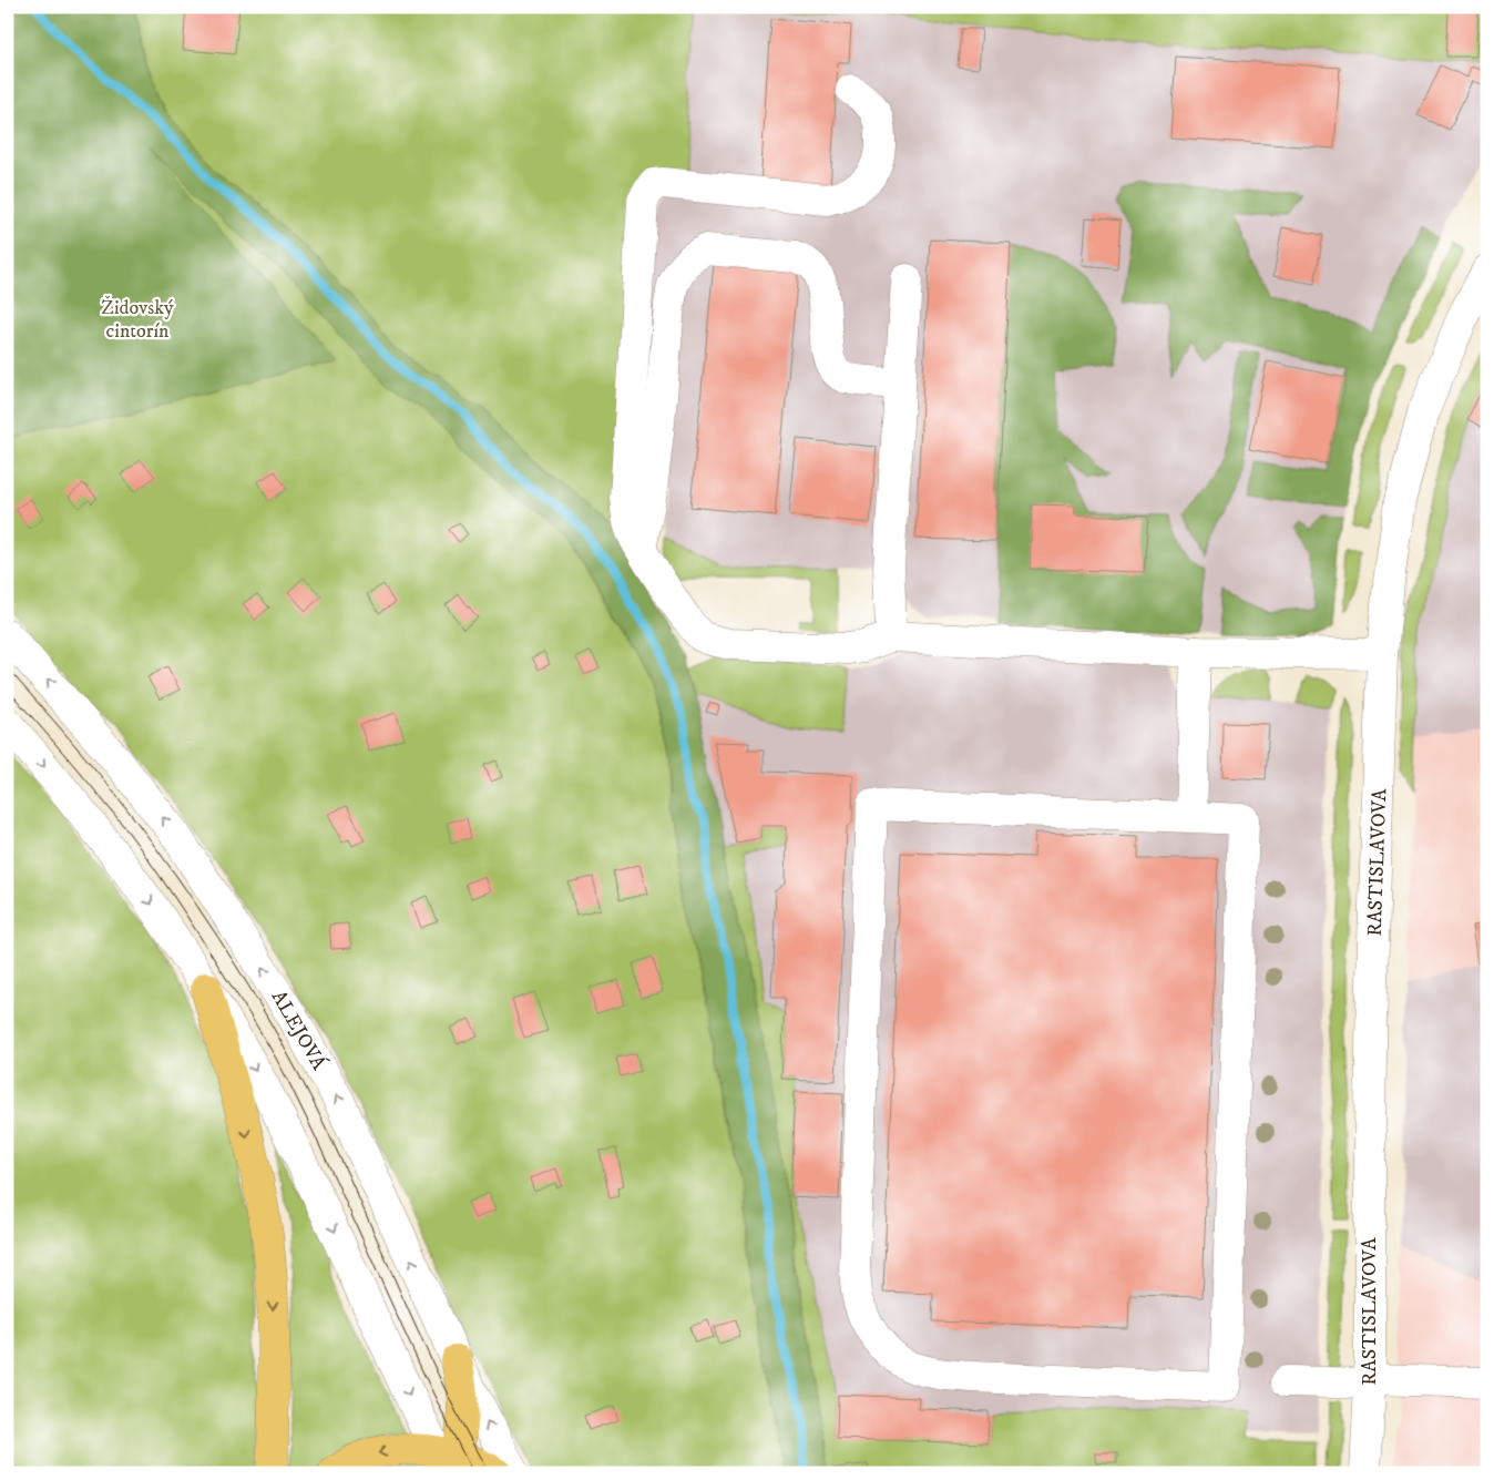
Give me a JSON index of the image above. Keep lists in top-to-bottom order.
{
  "streets": {
    "street": ["RASTISLAVOVA", "ALEJOVÁ"]
  },
  "parks": ["Židovský cintorín"]
}
